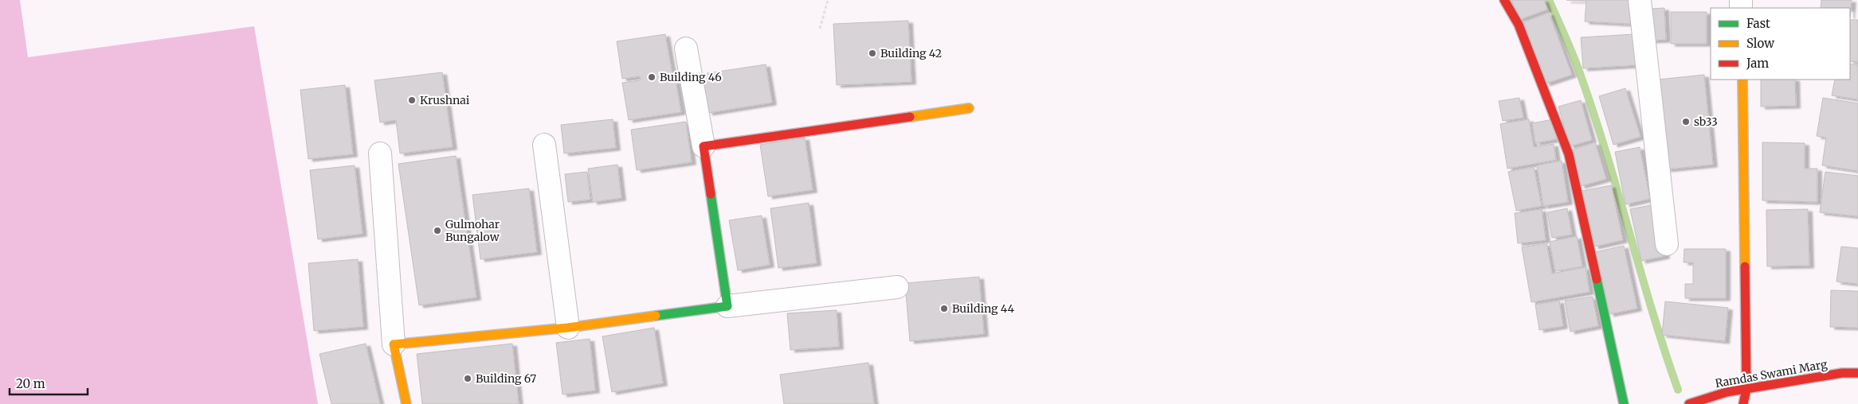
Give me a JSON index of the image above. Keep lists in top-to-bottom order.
{
  "streets": {
    "street": ["Ramdas Swami Marg"]
  },
  "places": [
    "Building 42",
    "Building 46",
    "Krushnai",
    "sb33",
    "Gulmohar Bungalow",
    "Building 44",
    "Building 67"
  ],
  "legend": ["Fast", "Slow", "Jam"],
  "scale_bar": "20 m"
}
